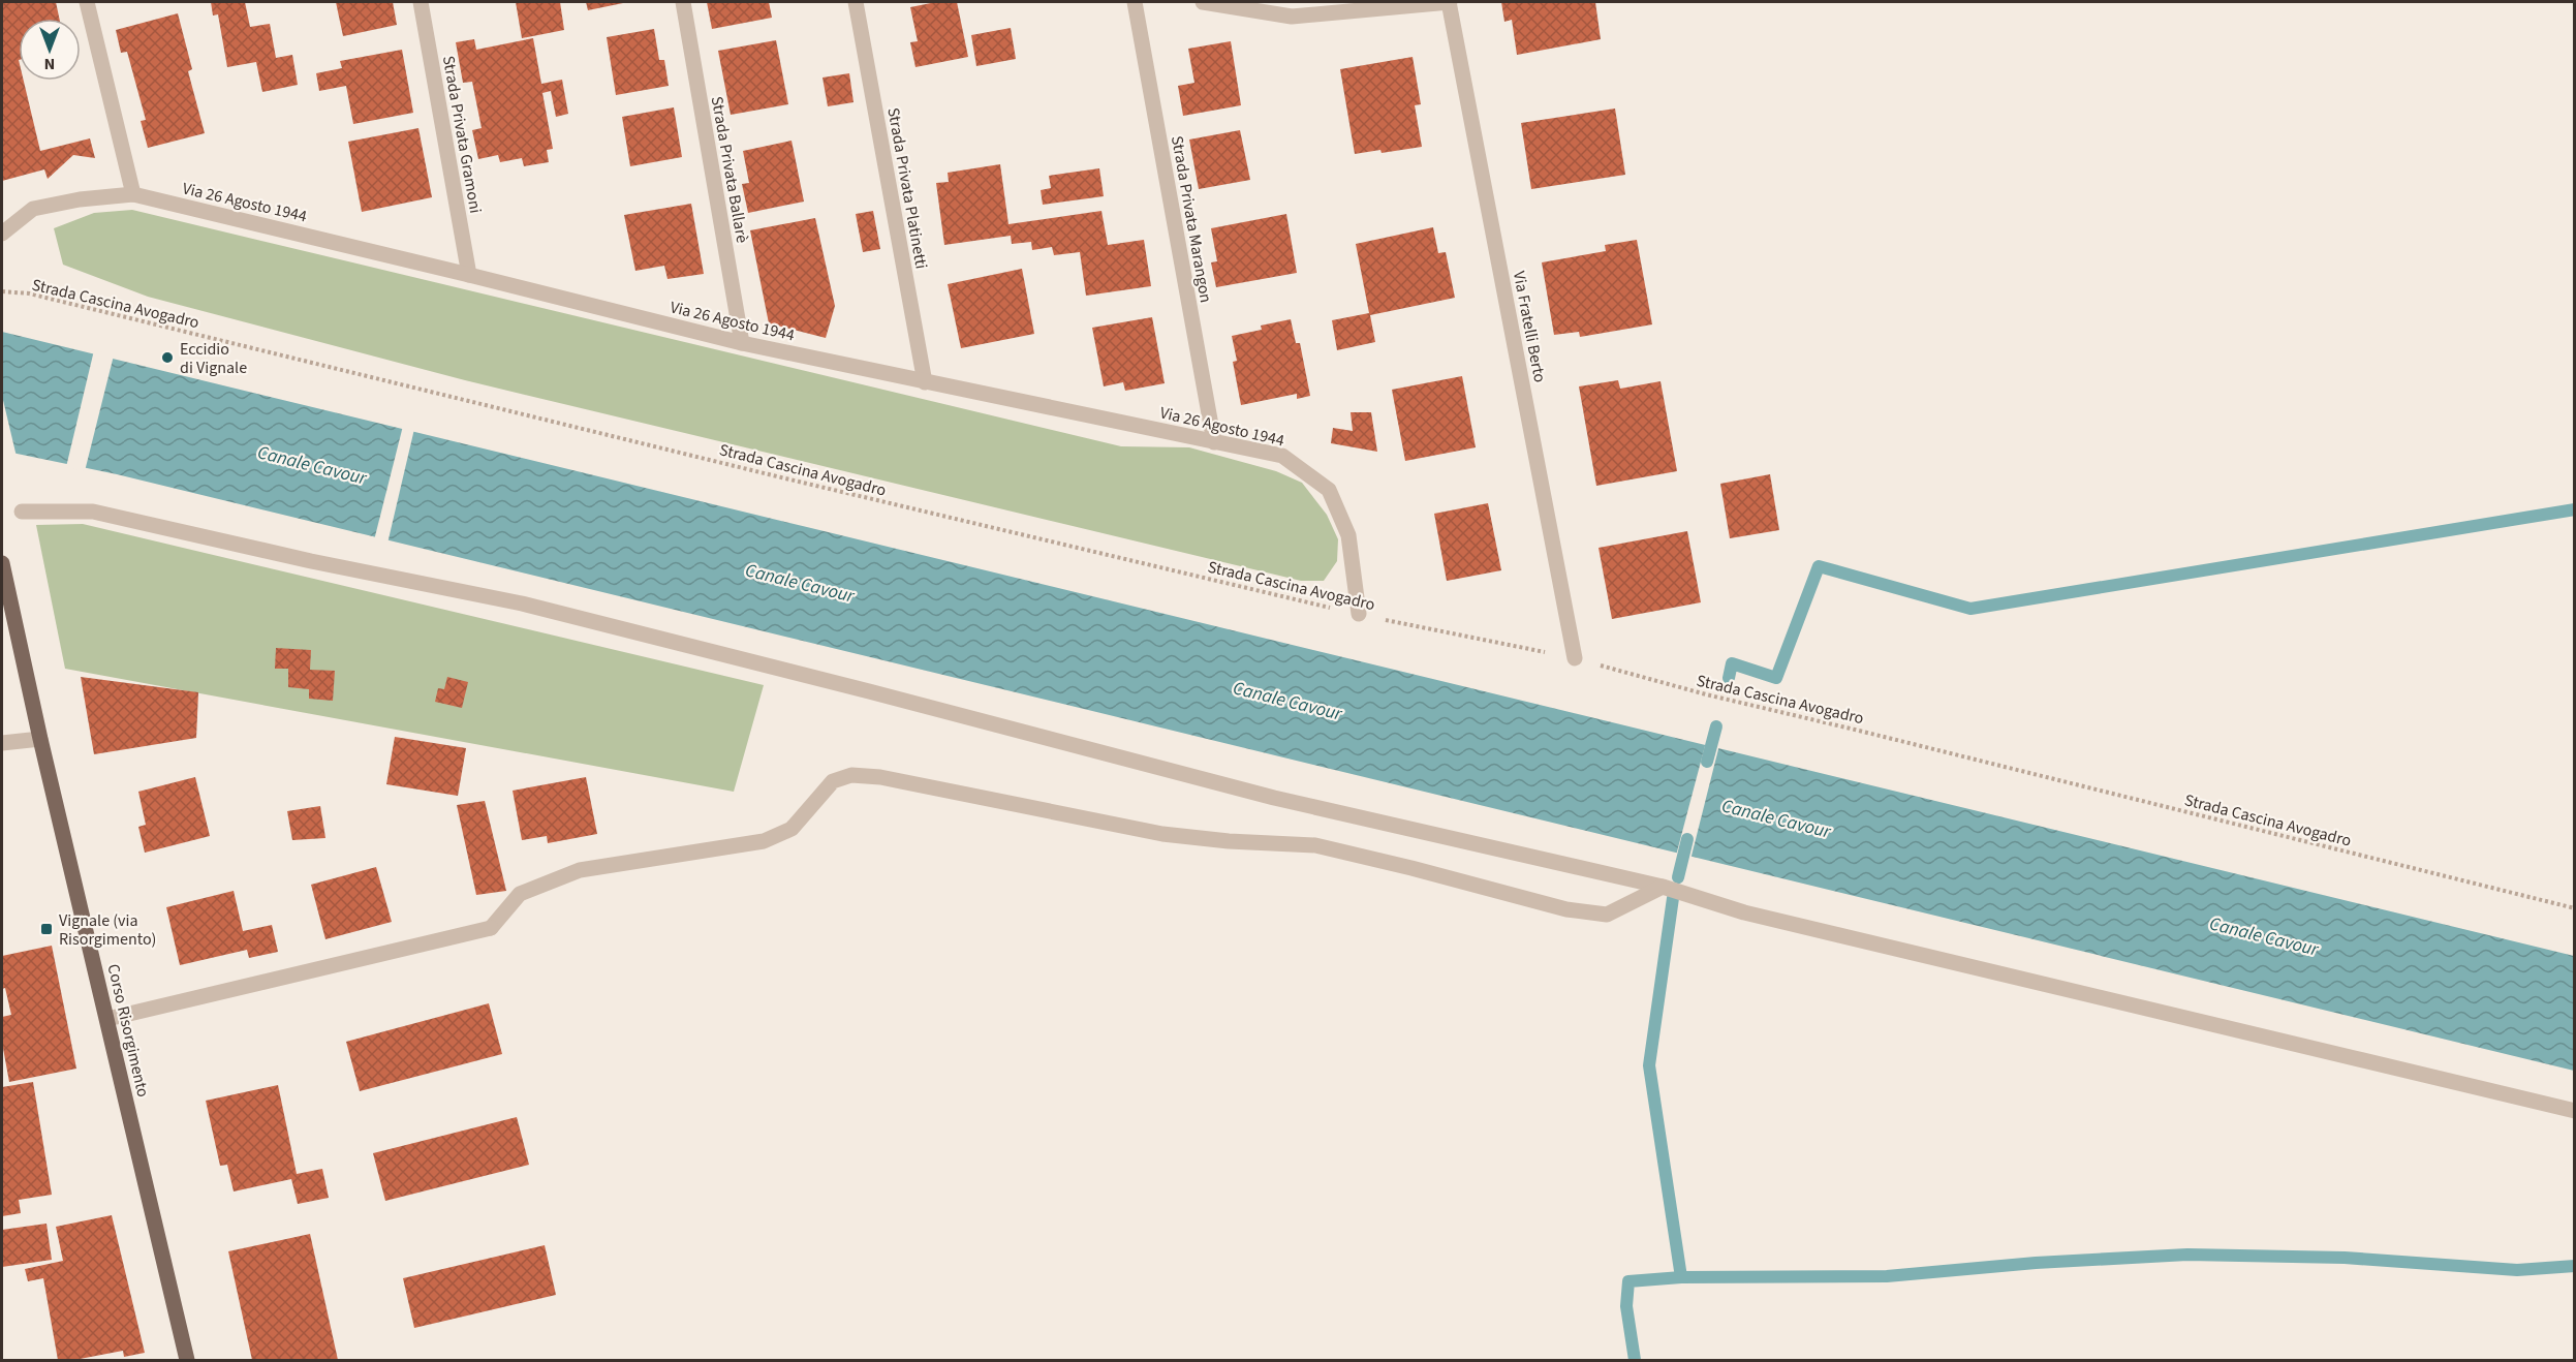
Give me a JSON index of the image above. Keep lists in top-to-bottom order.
{
  "streets": {
    "main road": ["Corso Risorgimento"],
    "street": [
      "Strada Privata Gramoni",
      "Strada Privata Ballarè",
      "Strada Privata Platinetti",
      "Via 26 Agosto 1944",
      "Strada Privata Marangon",
      "Via Fratelli Berto"
    ],
    "path": ["Strada Cascina Avogadro"]
  },
  "crossings": [
    ["Strada Privata Gramoni", "Via 26 Agosto 1944"],
    ["Strada Privata Ballarè", "Via 26 Agosto 1944"],
    ["Strada Privata Platinetti", "Via 26 Agosto 1944"],
    ["Via 26 Agosto 1944", "Strada Privata Marangon"],
    ["Via 26 Agosto 1944", "Strada Cascina Avogadro"],
    ["Strada Cascina Avogadro", "Via Fratelli Berto"]
  ],
  "water": ["Canale Cavour"],
  "places": {
    "other": ["Eccidio di Vignale"],
    "transit": ["Vignale (via Risorgimento)"]
  },
  "north": "bottom"
}
